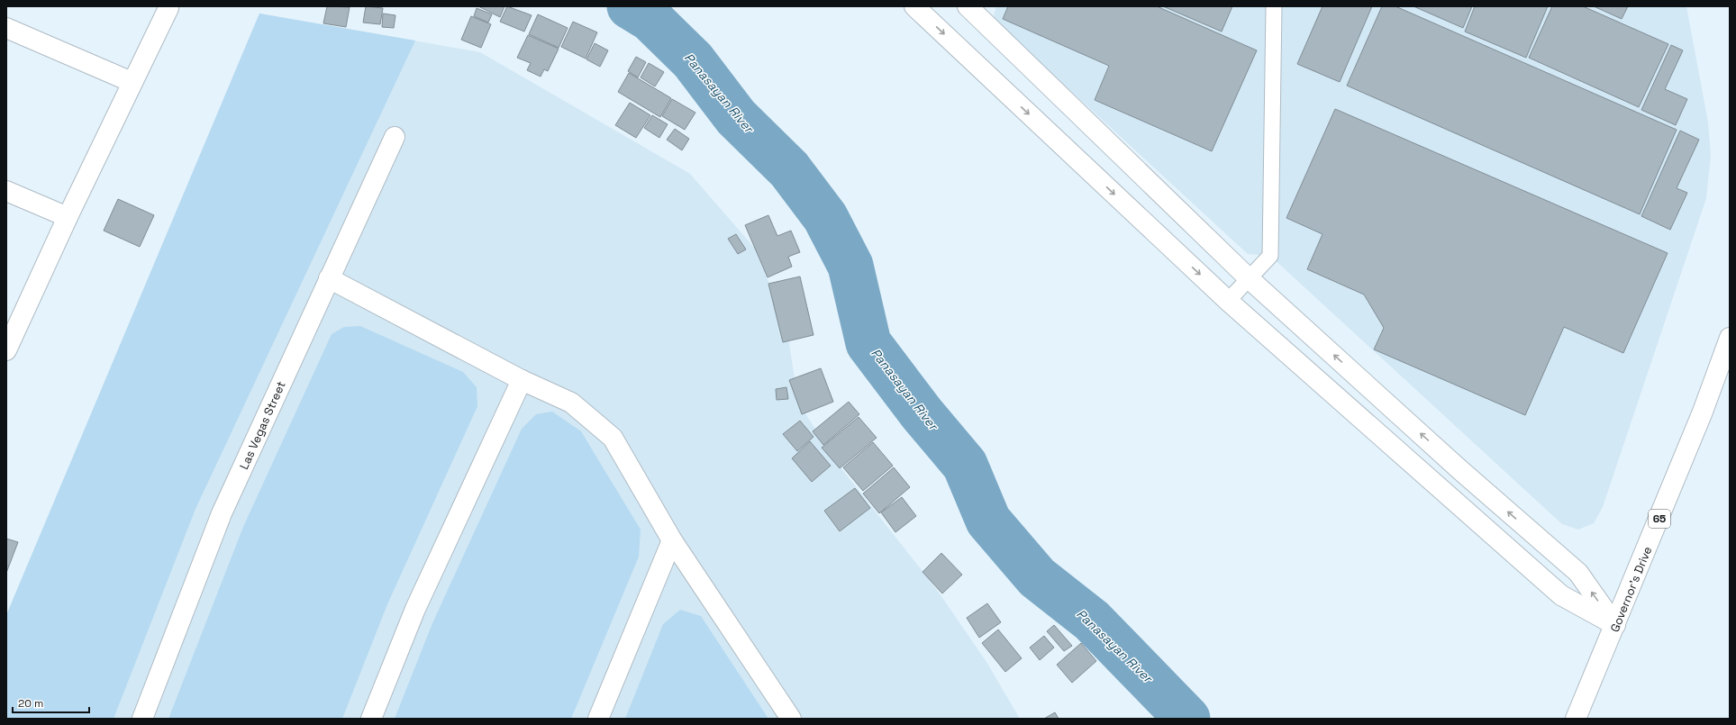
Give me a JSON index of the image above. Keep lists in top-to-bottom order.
{
  "streets": {
    "street": ["Las Vegas Street", "65", "Governor's Drive"]
  },
  "water": ["Panasayan River"],
  "scale_bar": "20 m"
}
